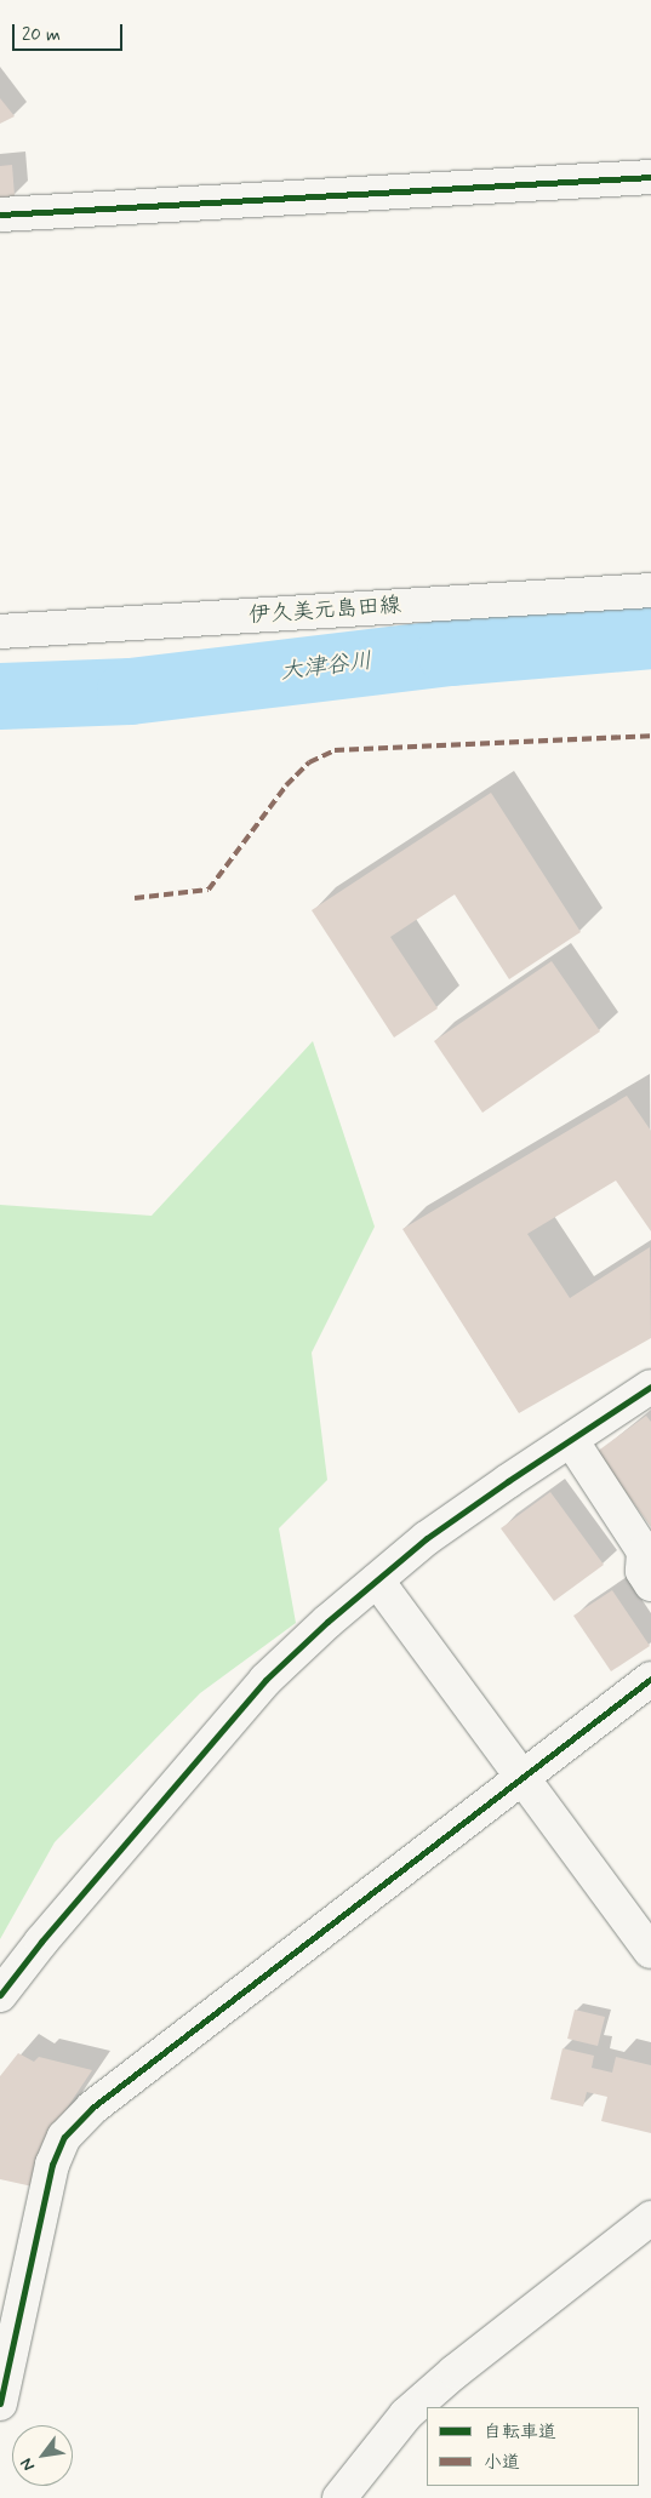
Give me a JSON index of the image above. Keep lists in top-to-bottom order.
{
  "streets": {
    "street": ["伊久美元島田線"]
  },
  "water": ["大津谷川"],
  "legend": ["自転車道", "小道"],
  "scale_bar": "20 m",
  "north": "bottom left"
}
